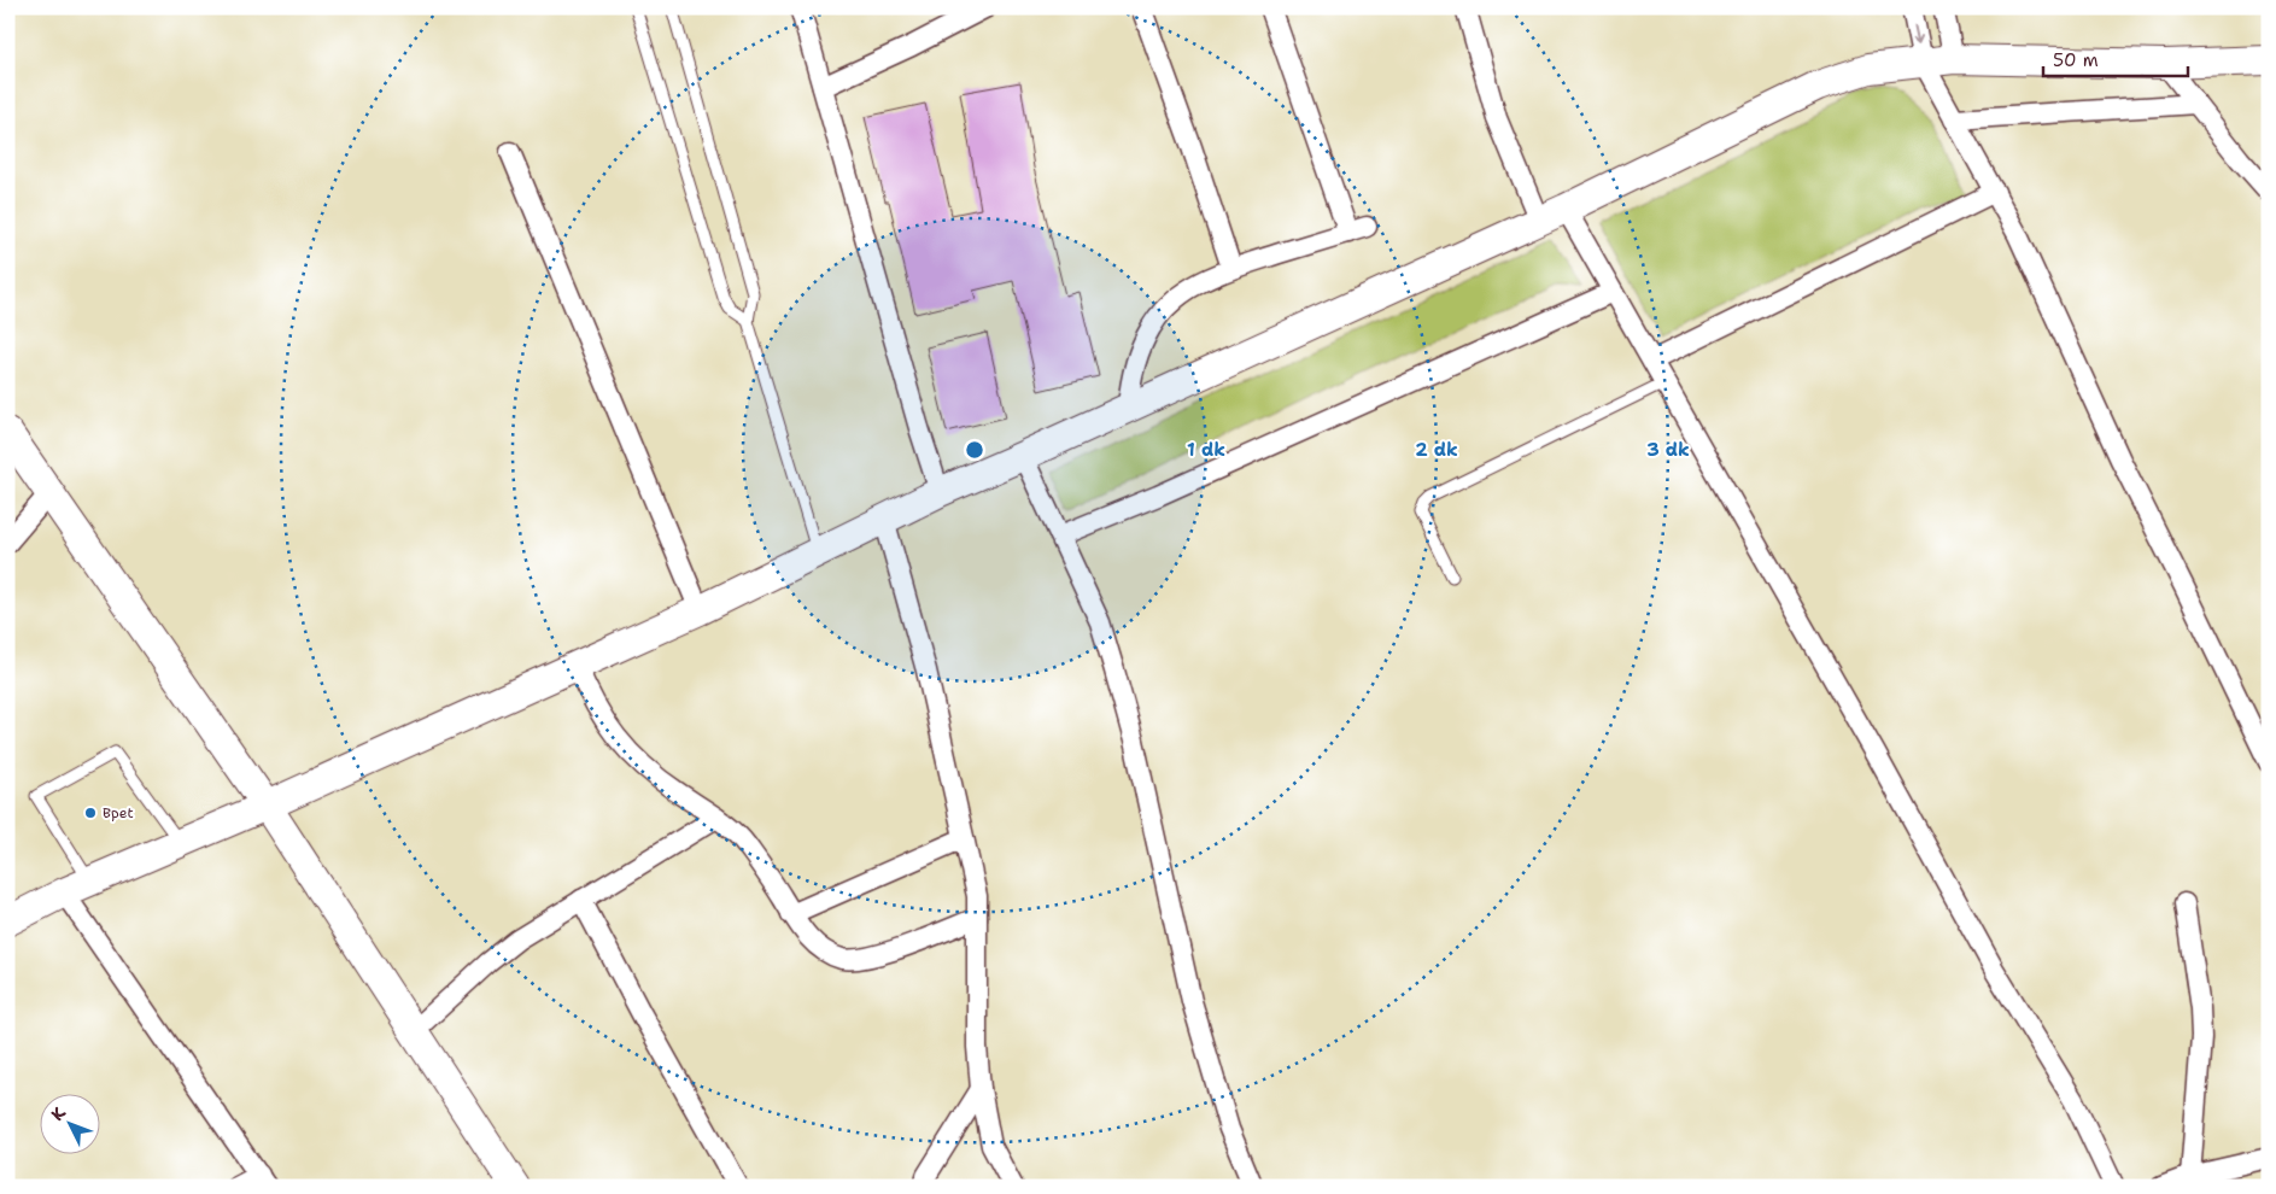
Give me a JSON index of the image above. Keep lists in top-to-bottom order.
{
  "places": ["Bpet"],
  "scale_bar": "50 m",
  "north": "top left",
  "rings": ["1 dk", "2 dk", "3 dk"]
}
